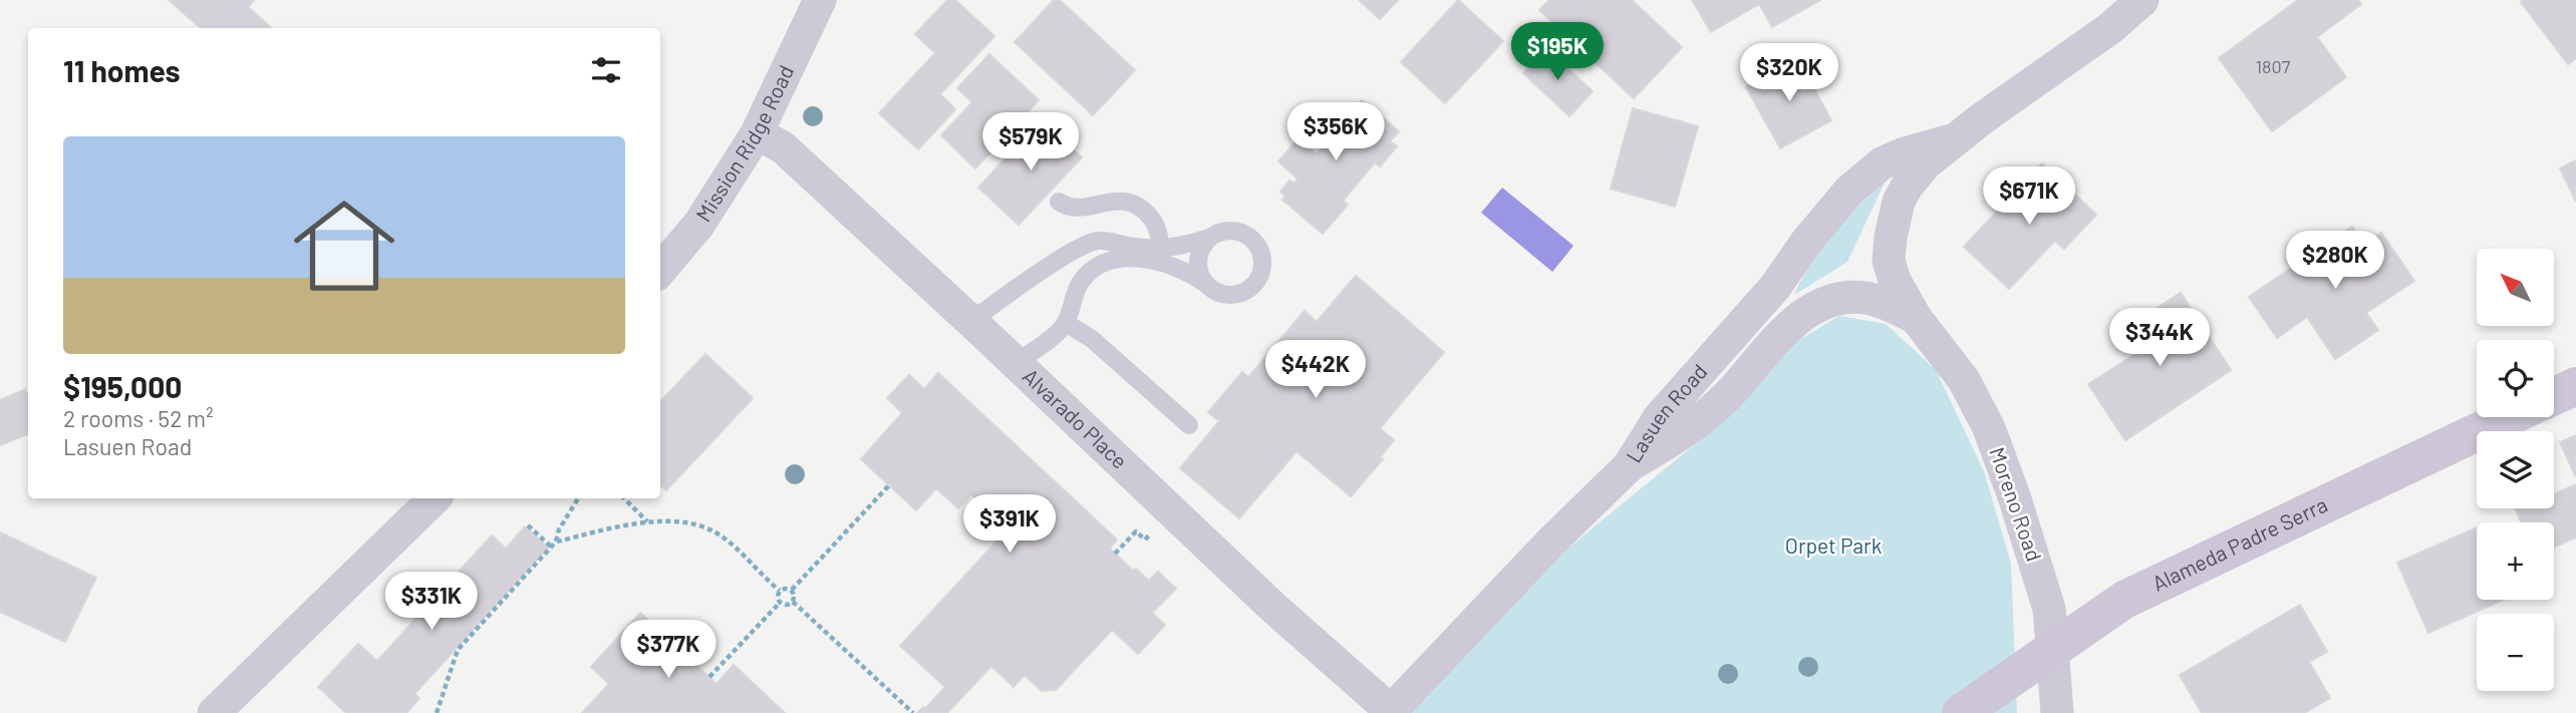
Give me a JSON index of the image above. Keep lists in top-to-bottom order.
{
  "streets": {
    "street": [
      "Mission Ridge Road",
      "Lasuen Road",
      "Alvarado Place",
      "Moreno Road",
      "Alameda Padre Serra"
    ]
  },
  "crossings": [
    ["Mission Ridge Road", "Alvarado Place"],
    ["Lasuen Road", "Alvarado Place"],
    ["Lasuen Road", "Moreno Road"],
    ["Moreno Road", "Alameda Padre Serra"]
  ],
  "parks": ["Orpet Park"],
  "house_numbers": ["1807"],
  "north": "top left",
  "page": {
    "price": [
      "$195K",
      "$320K",
      "$356K",
      "$579K",
      "$671K",
      "$280K",
      "$344K",
      "$442K",
      "$391K",
      "$331K",
      "$377K"
    ],
    "heading": "11 homes",
    "list": [
      {
        "name": "$195,000",
        "note": "2 rooms · 52 m² · Lasuen Road"
      }
    ],
    "map_buttons": ["+", "−"]
  }
}
